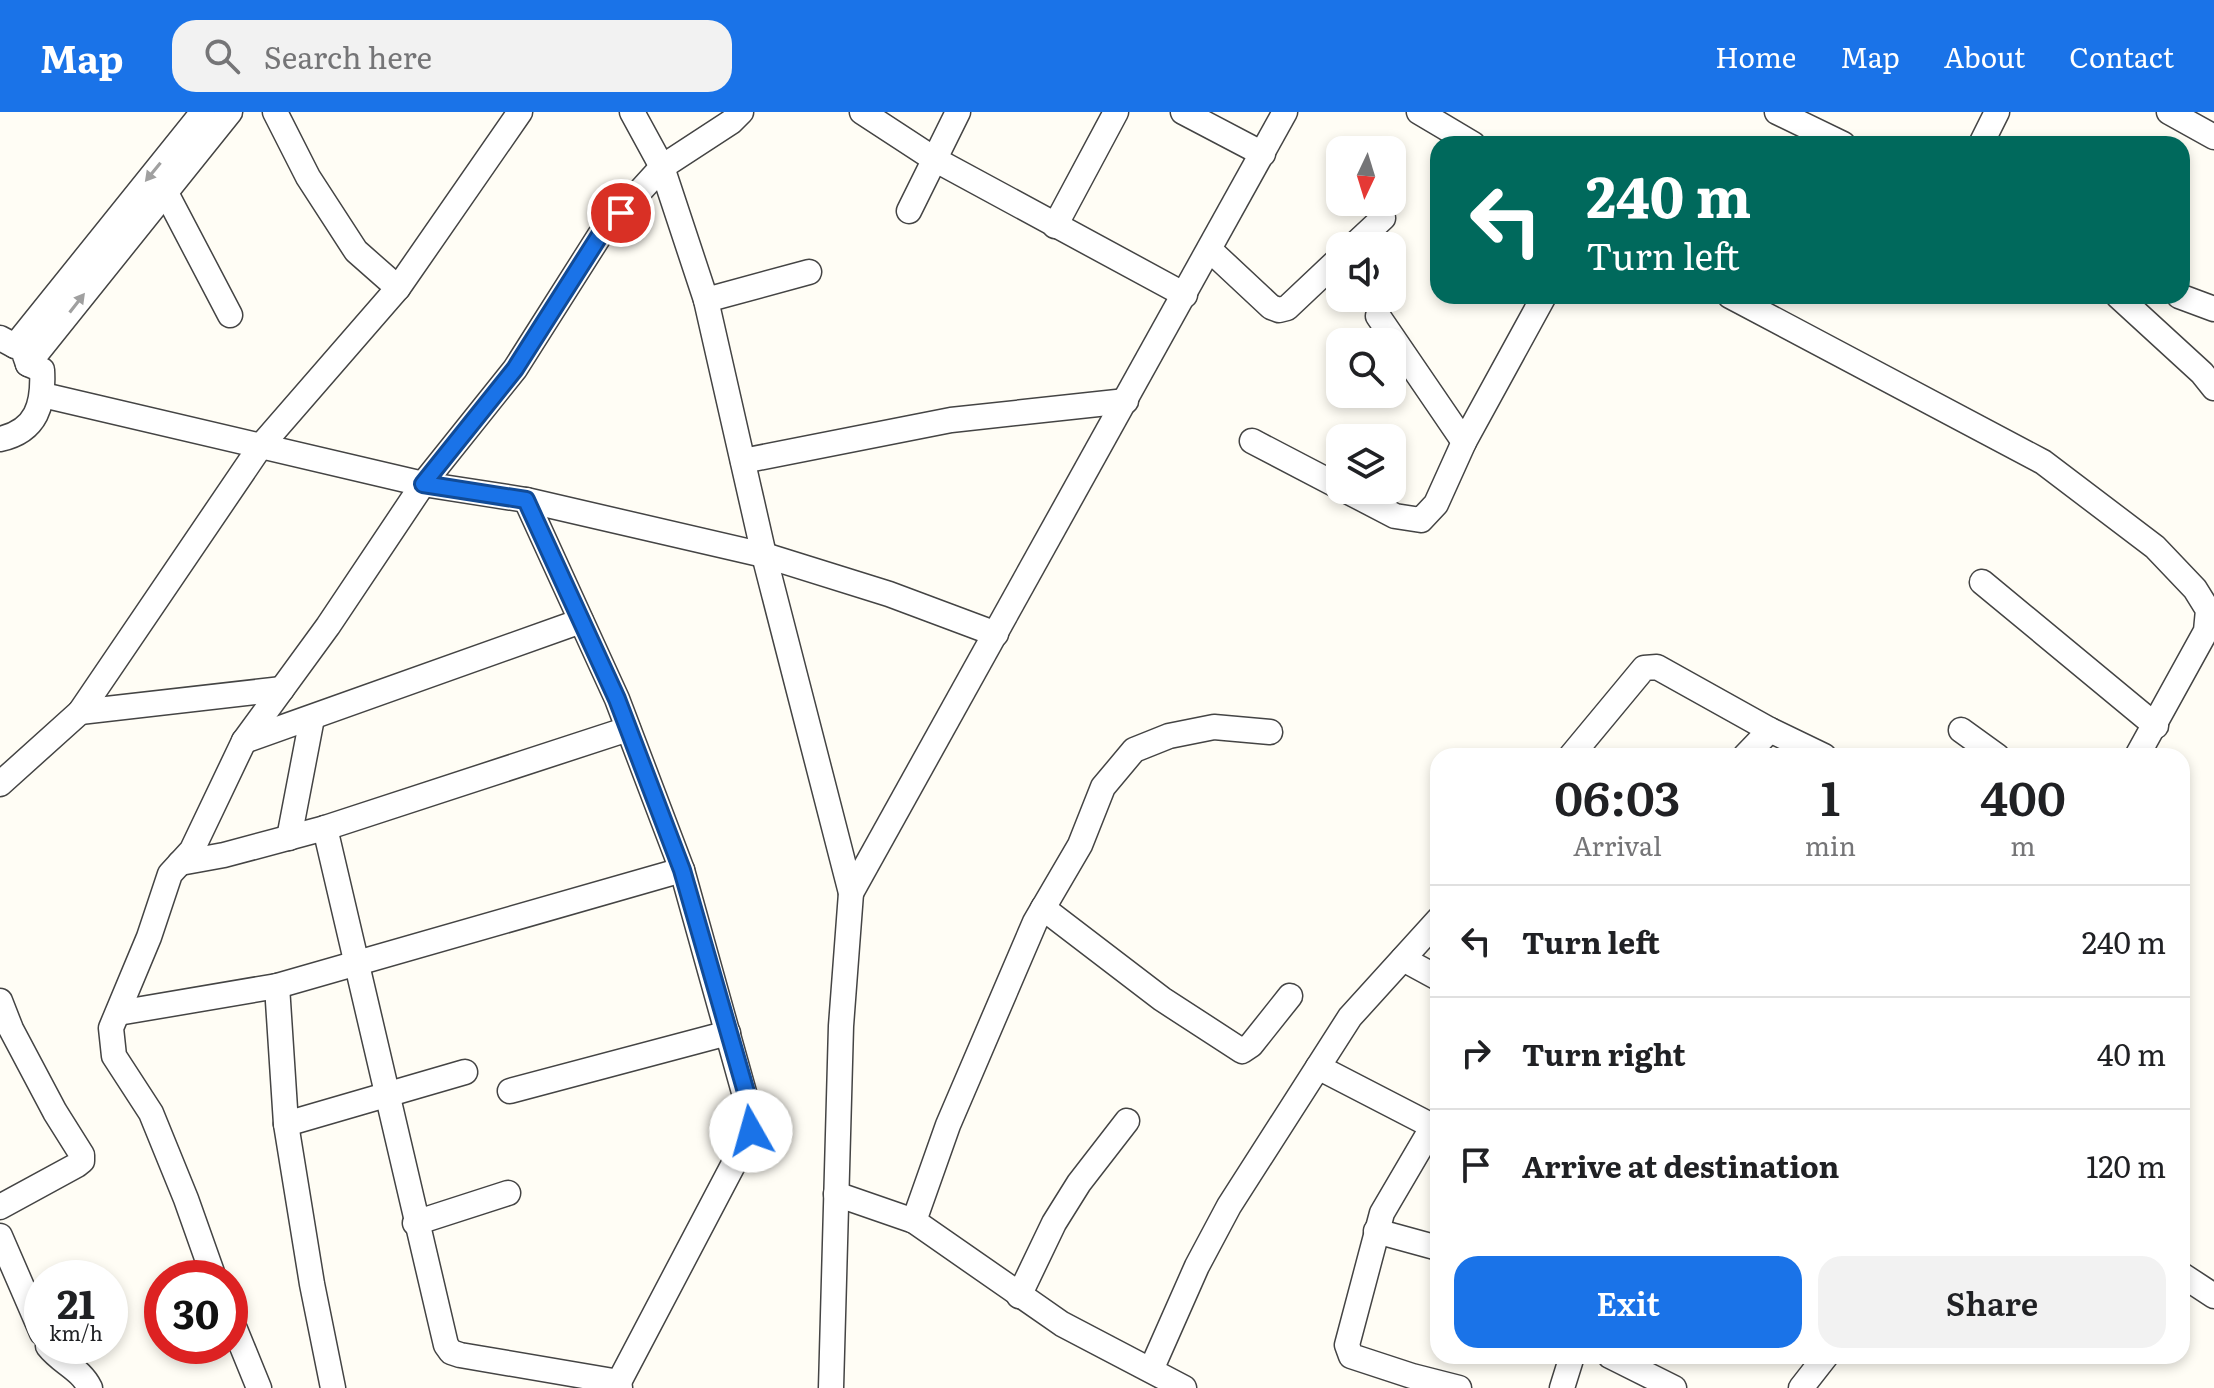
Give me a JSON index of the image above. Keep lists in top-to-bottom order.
{
  "north": "bottom",
  "page": {
    "header": "Map",
    "search": "Search here",
    "nav": [
      "Home",
      "Map",
      "About",
      "Contact"
    ],
    "turn": ["240 m", "Turn left"],
    "eta": [
      "06:03",
      "Arrival",
      "1",
      "min",
      "400",
      "m"
    ],
    "list": [
      {
        "name": "Turn left",
        "value": "240 m"
      },
      {
        "name": "Turn right",
        "value": "40 m"
      },
      {
        "name": "Arrive at destination",
        "value": "120 m"
      }
    ],
    "buttons": ["Exit", "Share"],
    "speed": "21 km/h",
    "limit": "30"
  }
}
